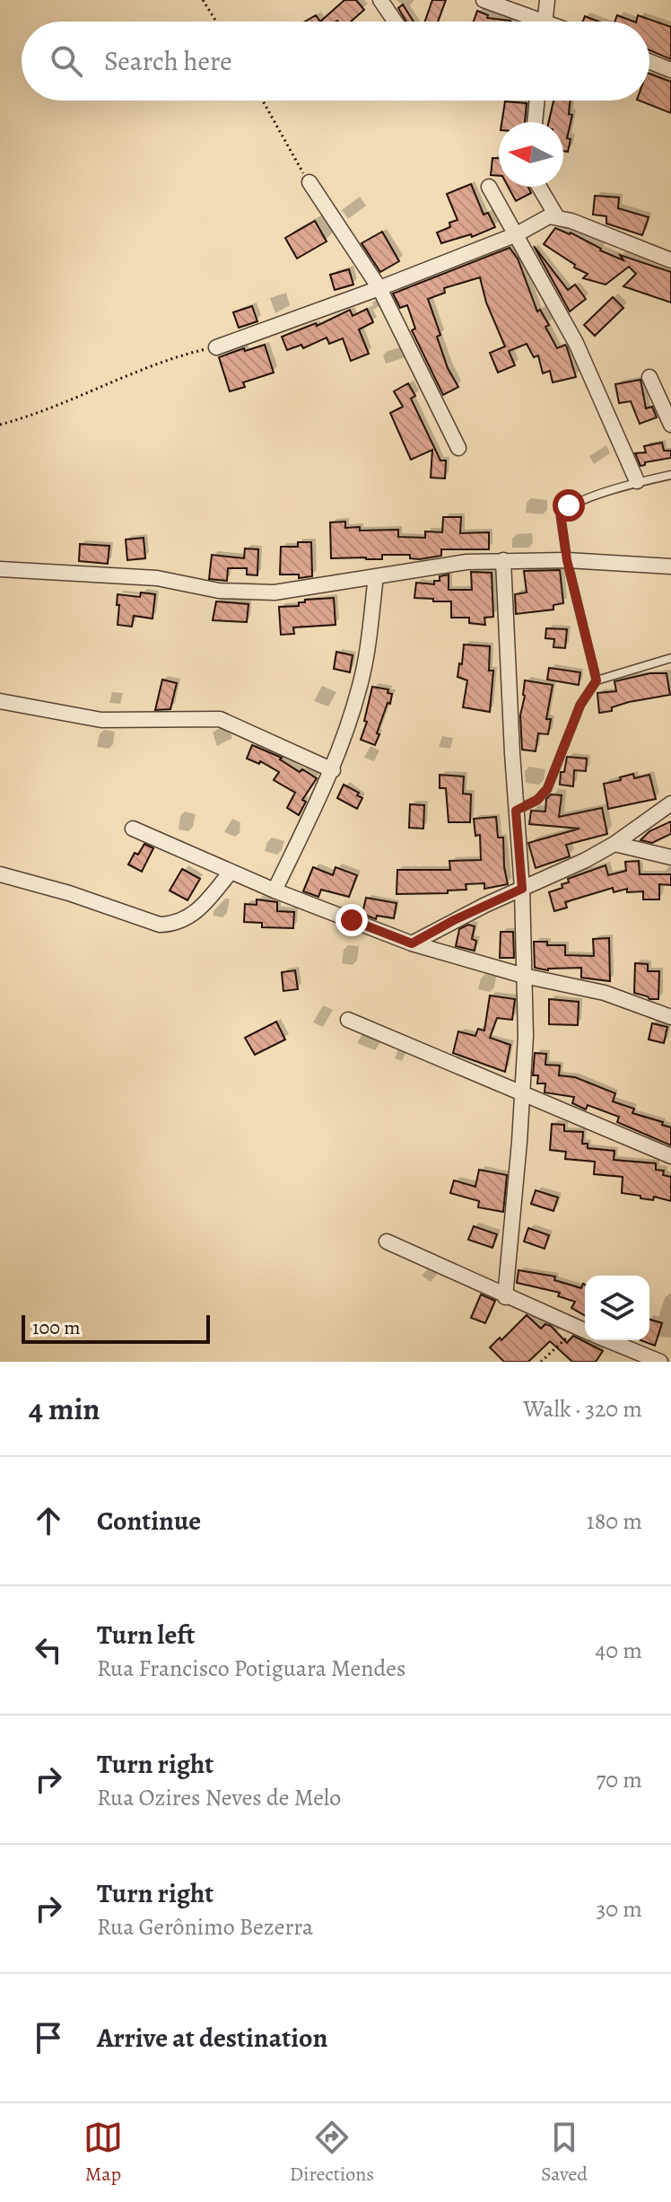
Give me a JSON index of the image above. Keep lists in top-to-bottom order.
{
  "scale_bar": "100 m",
  "north": "left",
  "page": {
    "search": "Search here",
    "scale": "100 m",
    "heading": ["4 min", "Walk · 320 m"],
    "list": [
      ["Continue", "180 m"],
      ["Turn left", "Rua Francisco Potiguara Mendes", "40 m"],
      ["Turn right", "Rua Ozires Neves de Melo", "70 m"],
      ["Turn right", "Rua Gerônimo Bezerra", "30 m"],
      "Arrive at destination"
    ],
    "nav": ["Map", "Directions", "Saved"]
  }
}
